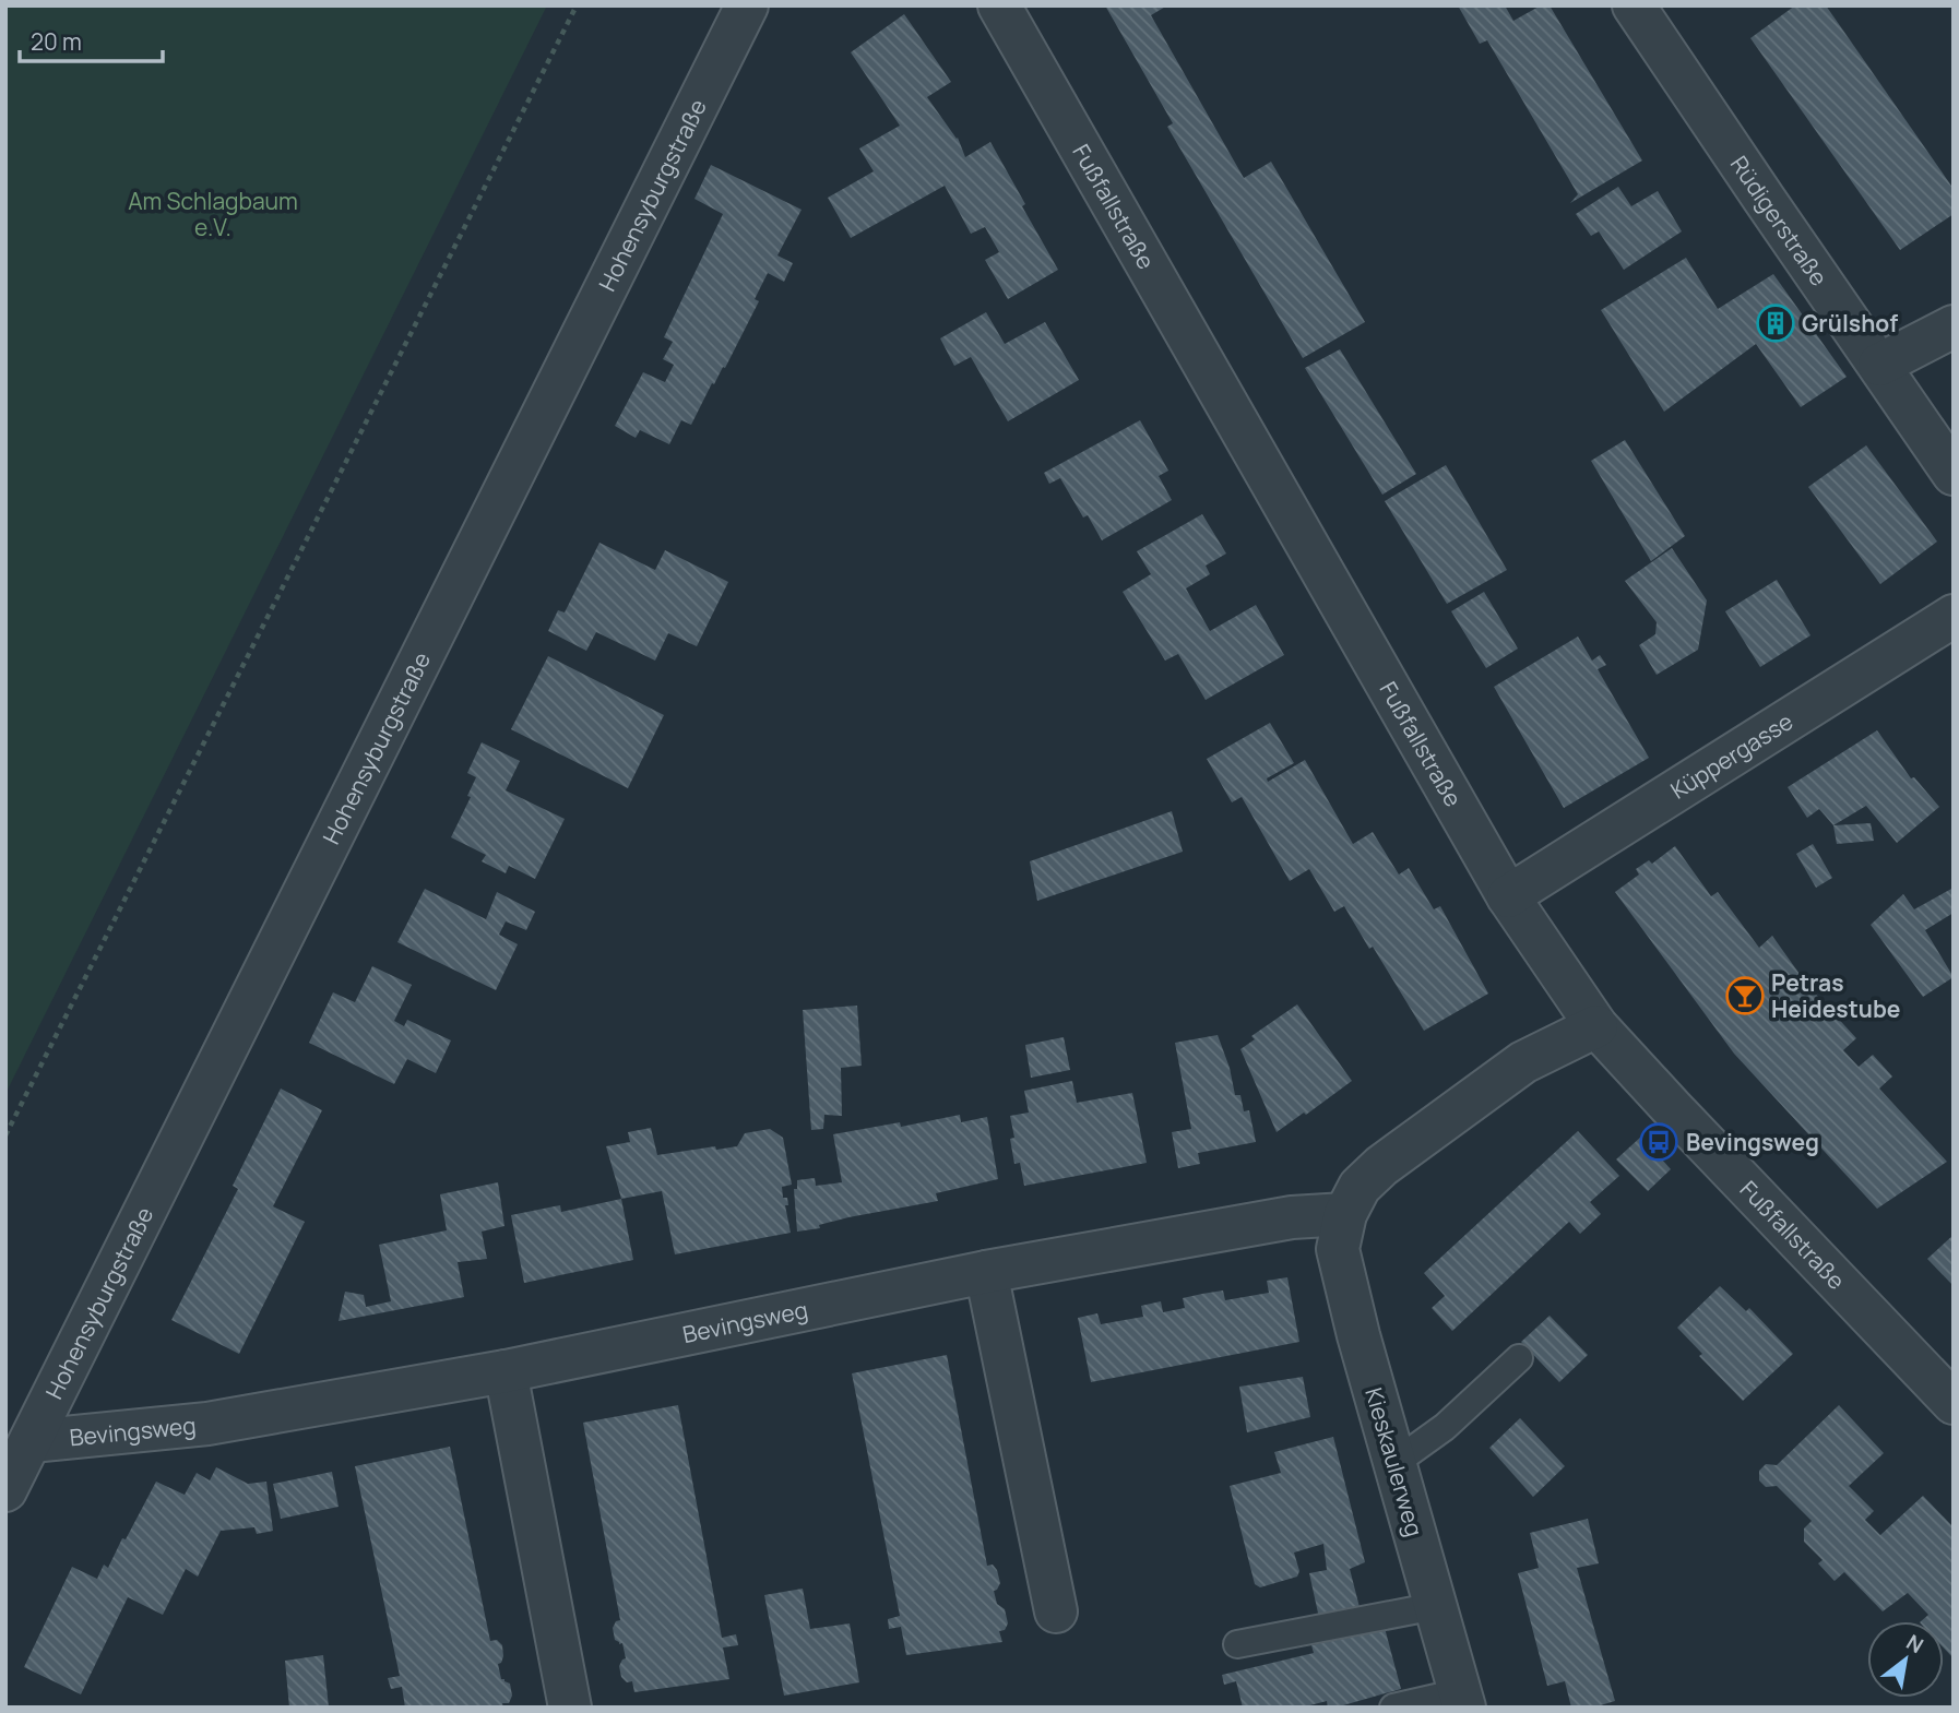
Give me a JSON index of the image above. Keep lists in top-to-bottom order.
{
  "streets": {
    "street": [
      "Hohensyburgstraße",
      "Fußfallstraße",
      "Rüdigerstraße",
      "Küppergasse",
      "Bevingsweg",
      "Kieskaulerweg"
    ]
  },
  "crossings": [
    ["Hohensyburgstraße", "Bevingsweg"],
    ["Fußfallstraße", "Küppergasse"],
    ["Bevingsweg", "Kieskaulerweg"]
  ],
  "parks": ["Am Schlagbaum e.V."],
  "places": {
    "building": ["Grülshof"],
    "bar": ["Petras Heidestube"],
    "bus stop": ["Bevingsweg"]
  },
  "scale_bar": "20 m",
  "north": "top right"
}
